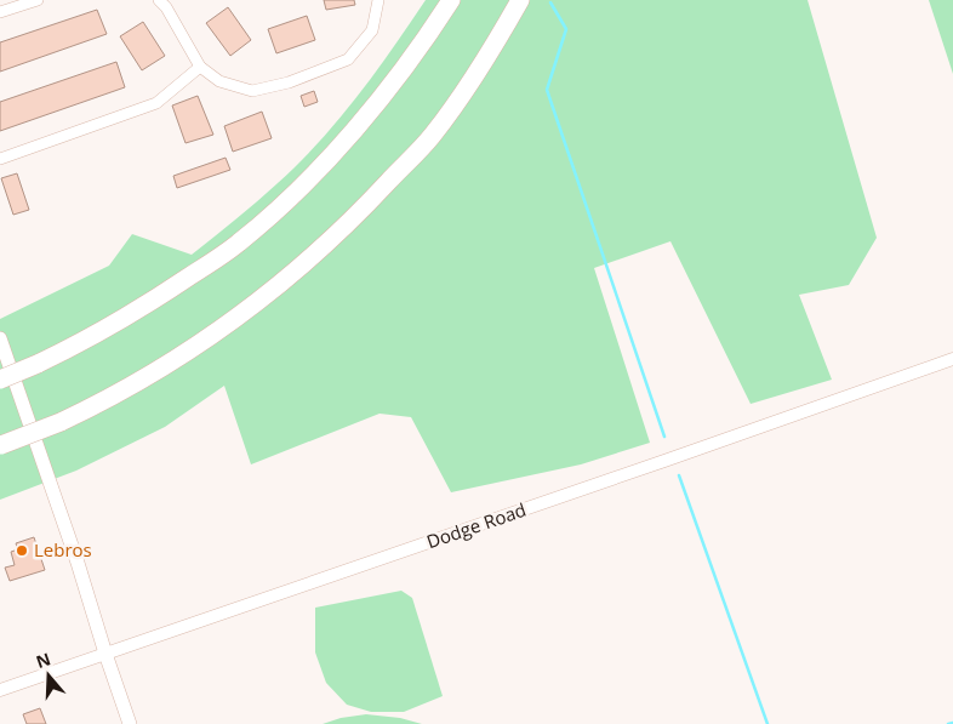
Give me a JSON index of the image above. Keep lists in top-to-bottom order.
{
  "streets": {
    "street": ["Dodge Road"]
  },
  "places": ["Lebros"],
  "north": "top"
}
